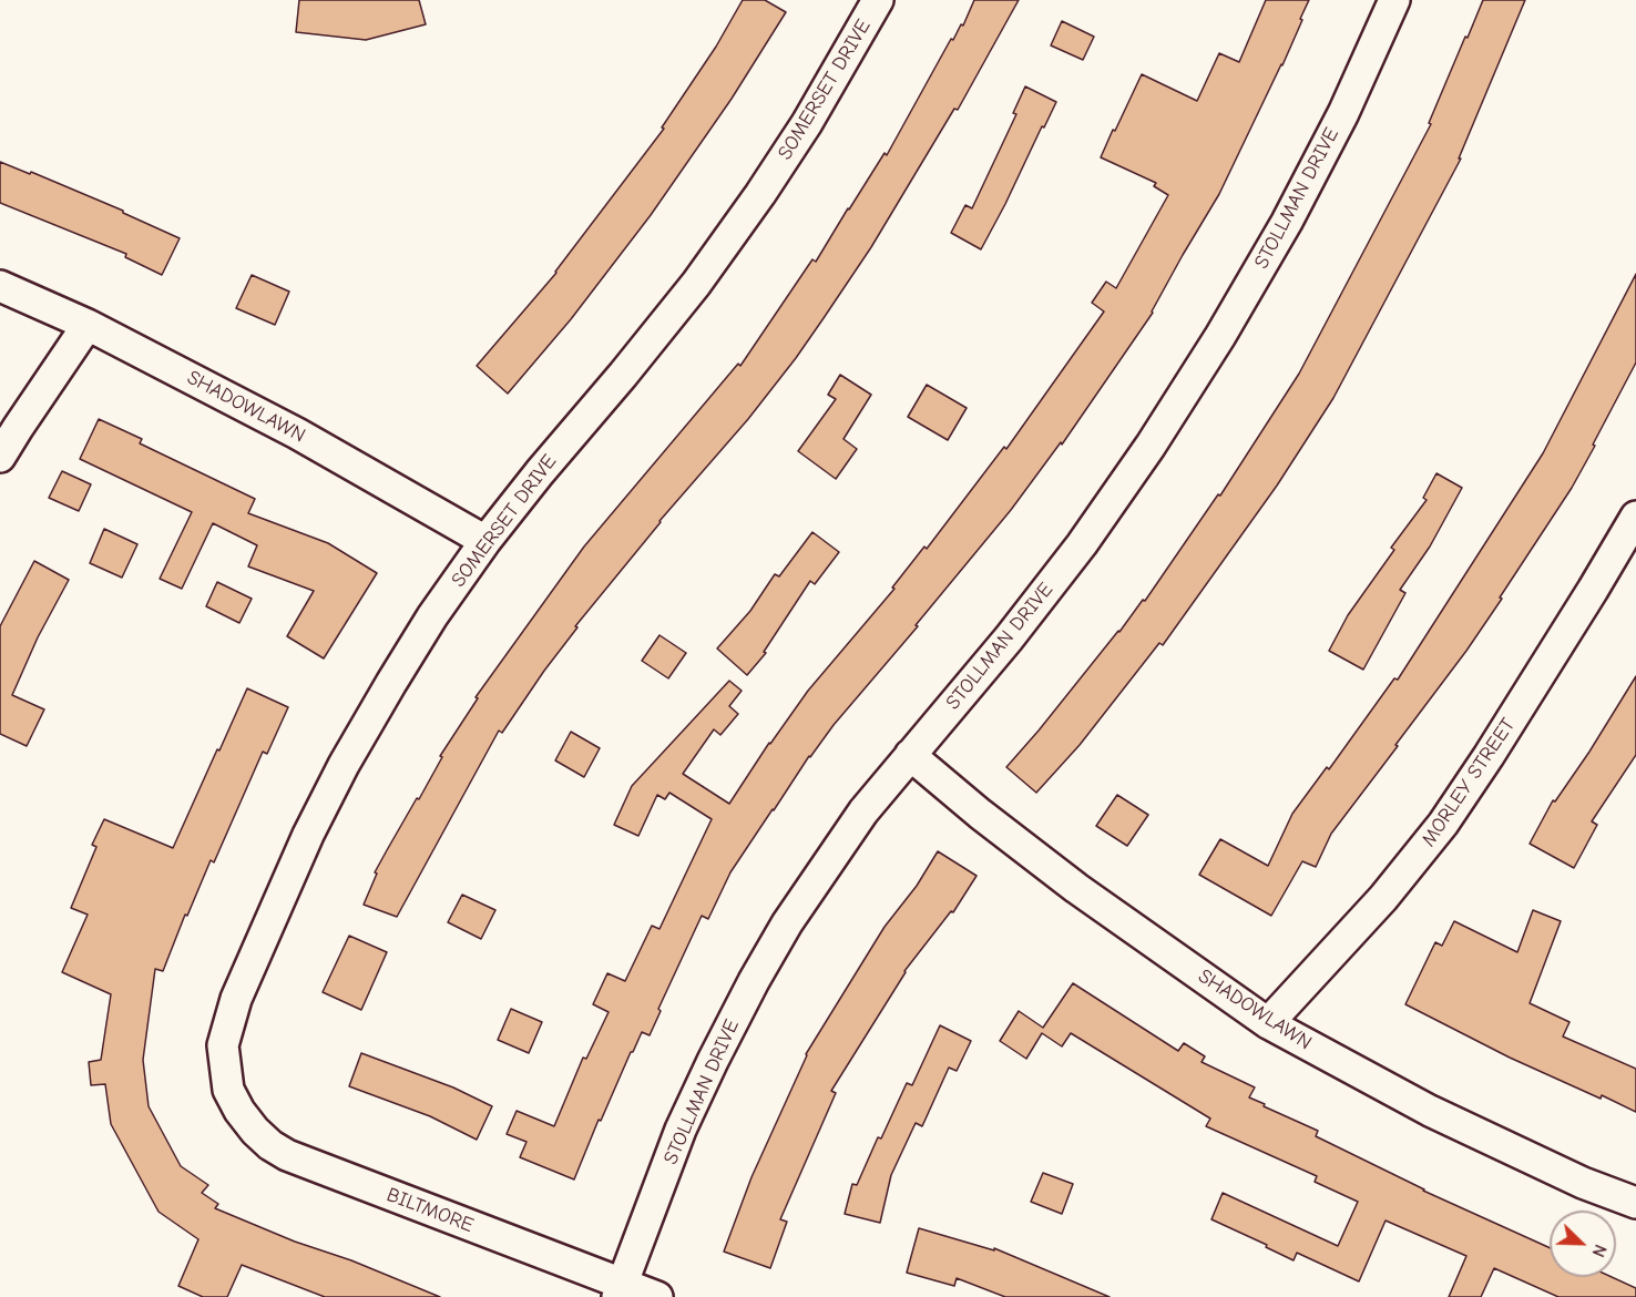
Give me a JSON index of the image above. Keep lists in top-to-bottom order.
{
  "streets": {
    "street": [
      "SOMERSET DRIVE",
      "STOLLMAN DRIVE",
      "SHADOWLAWN",
      "MORLEY STREET",
      "BILTMORE"
    ]
  },
  "crossings": [
    ["SOMERSET DRIVE", "SHADOWLAWN"],
    ["SOMERSET DRIVE", "BILTMORE"],
    ["STOLLMAN DRIVE", "SHADOWLAWN"],
    ["STOLLMAN DRIVE", "BILTMORE"],
    ["SHADOWLAWN", "MORLEY STREET"]
  ],
  "north": "bottom right"
}
